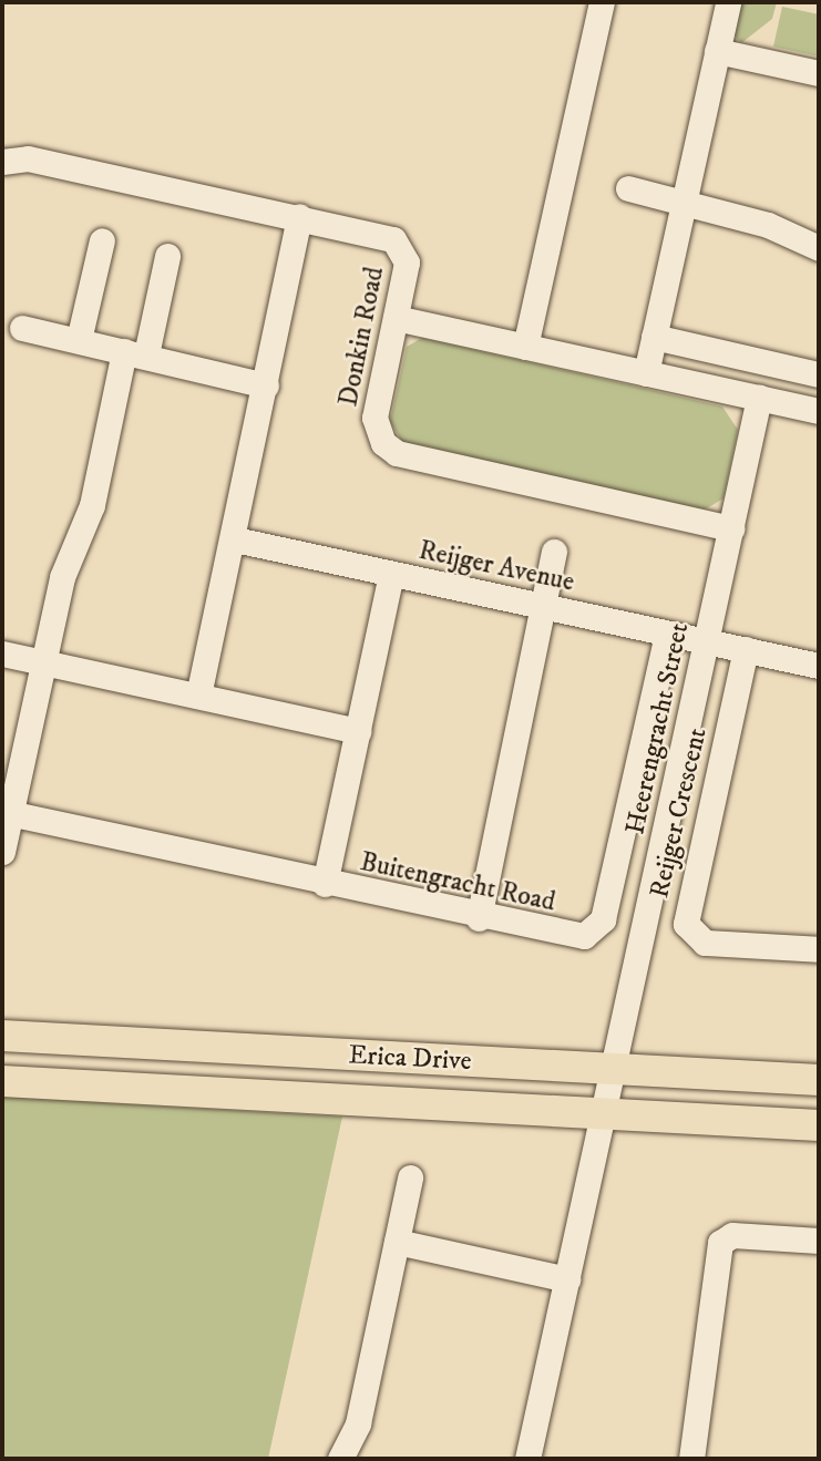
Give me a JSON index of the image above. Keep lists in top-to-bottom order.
{
  "streets": {
    "main road": ["Erica Drive"],
    "street": [
      "Donkin Road",
      "Reijger Avenue",
      "Heerengracht Street",
      "Reijger Crescent",
      "Buitengracht Road"
    ]
  },
  "crossings": [
    ["Donkin Road", "Heerengracht Street"],
    ["Reijger Avenue", "Heerengracht Street"],
    ["Reijger Avenue", "Reijger Crescent"],
    ["Reijger Avenue", "Buitengracht Road"],
    ["Heerengracht Street", "Erica Drive"]
  ]
}
